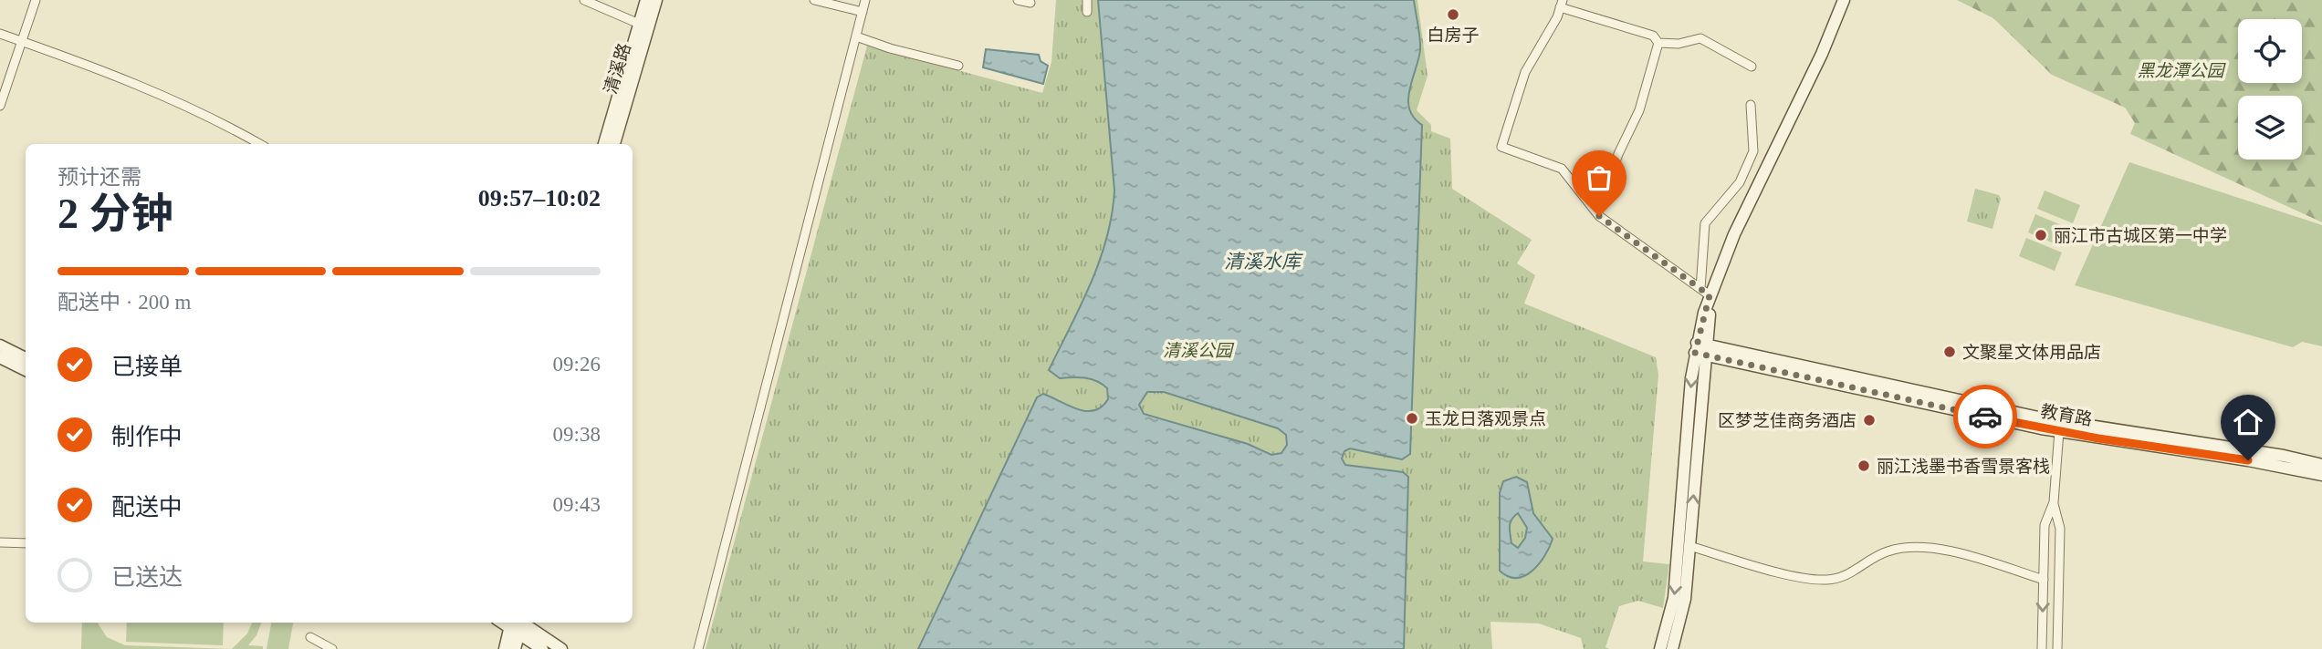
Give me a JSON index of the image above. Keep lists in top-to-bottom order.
{
  "streets": {
    "street": ["清溪路", "教育路"]
  },
  "water": ["清溪水库"],
  "parks": ["黑龙潭公园", "清溪公园"],
  "places": [
    "白房子",
    "丽江市古城区第一中学",
    "文聚星文体用品店",
    "玉龙日落观景点",
    "区梦芝佳商务酒店",
    "丽江浅墨书香雪景客栈"
  ],
  "page": {
    "heading": ["2 分钟", "预计还需", "09:57–10:02"],
    "bar": "配送中 · 200 m",
    "list": [
      ["已接单", "09:26"],
      ["制作中", "09:38"],
      ["配送中", "09:43"],
      "已送达"
    ]
  }
}
